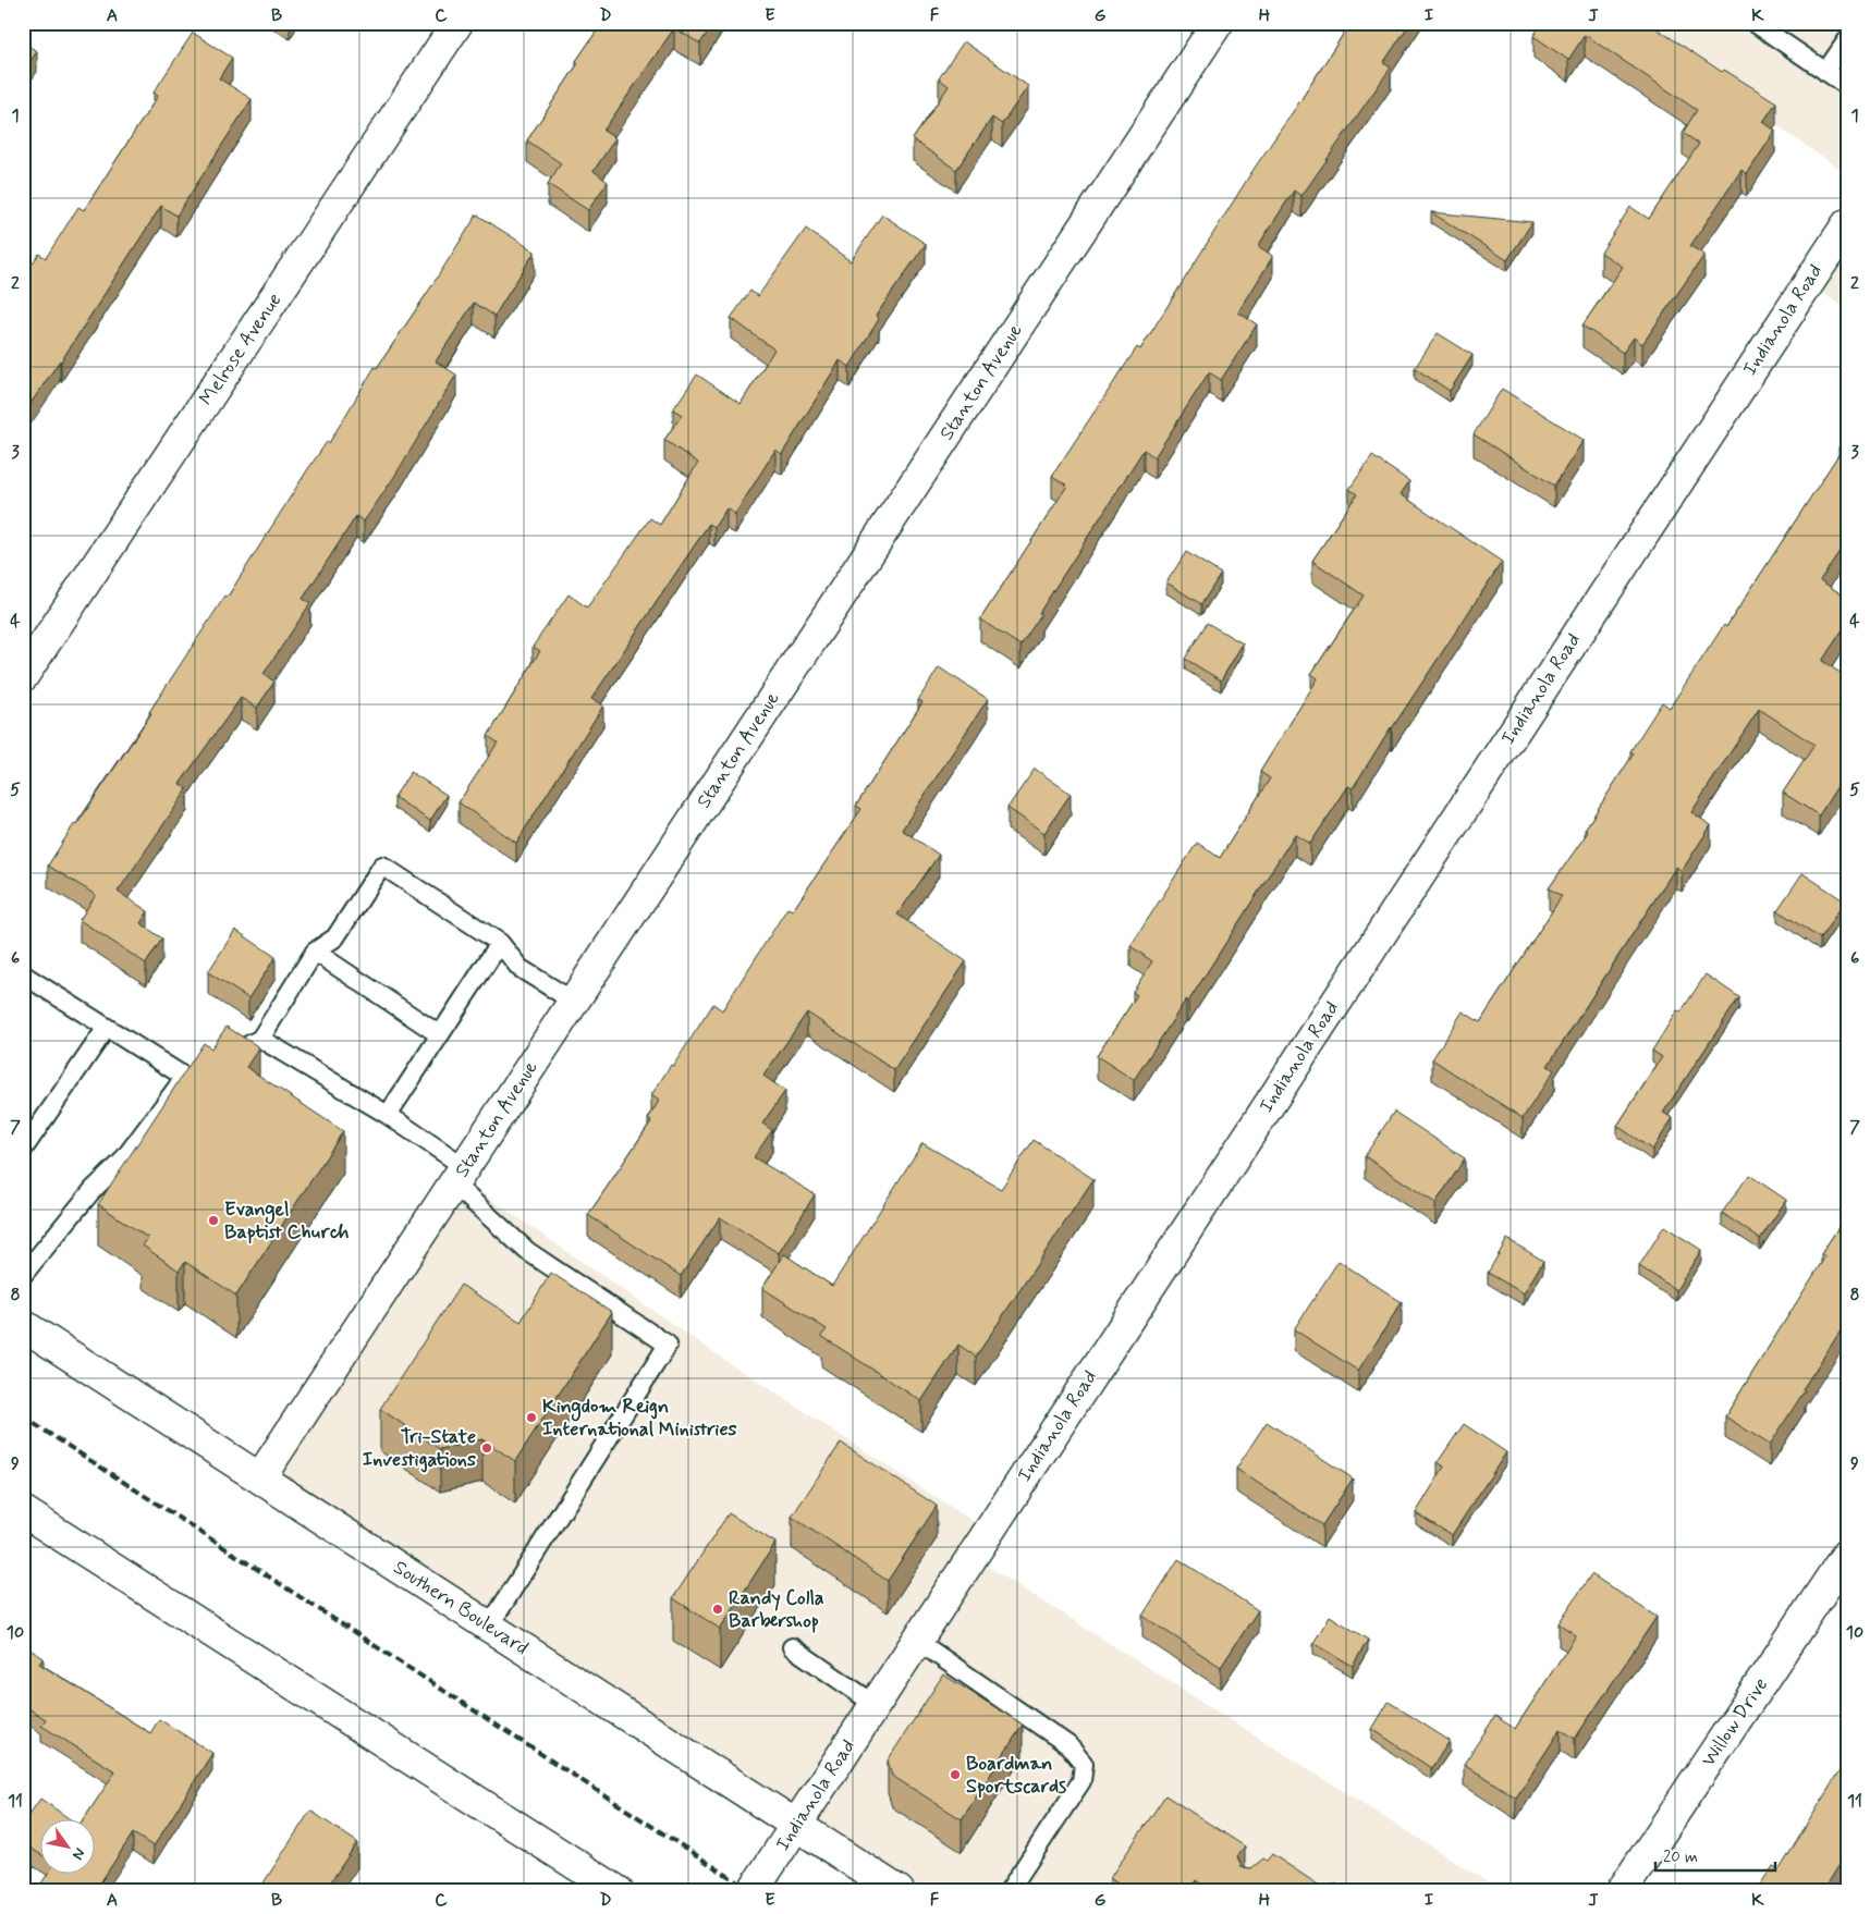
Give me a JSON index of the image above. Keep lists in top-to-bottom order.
{
  "streets": {
    "street": [
      "Indianola Road",
      "Melrose Avenue",
      "Stanton Avenue",
      "Southern Boulevard",
      "Willow Drive"
    ]
  },
  "crossings": [
    ["Indianola Road", "Southern Boulevard"],
    ["Stanton Avenue", "Southern Boulevard"]
  ],
  "places": [
    "Evangel Baptist Church",
    "Kingdom Reign International Ministries",
    "Tri-State Investigations",
    "Randy Colla Barbershop",
    "Boardman Sportscards"
  ],
  "scale_bar": "20 m",
  "north": "bottom right",
  "grid": {
    "columns": [
      "A",
      "B",
      "C",
      "D",
      "E",
      "F",
      "G",
      "H",
      "I",
      "J",
      "K"
    ],
    "rows": [
      "1",
      "2",
      "3",
      "4",
      "5",
      "6",
      "7",
      "8",
      "9",
      "10",
      "11"
    ]
  }
}
